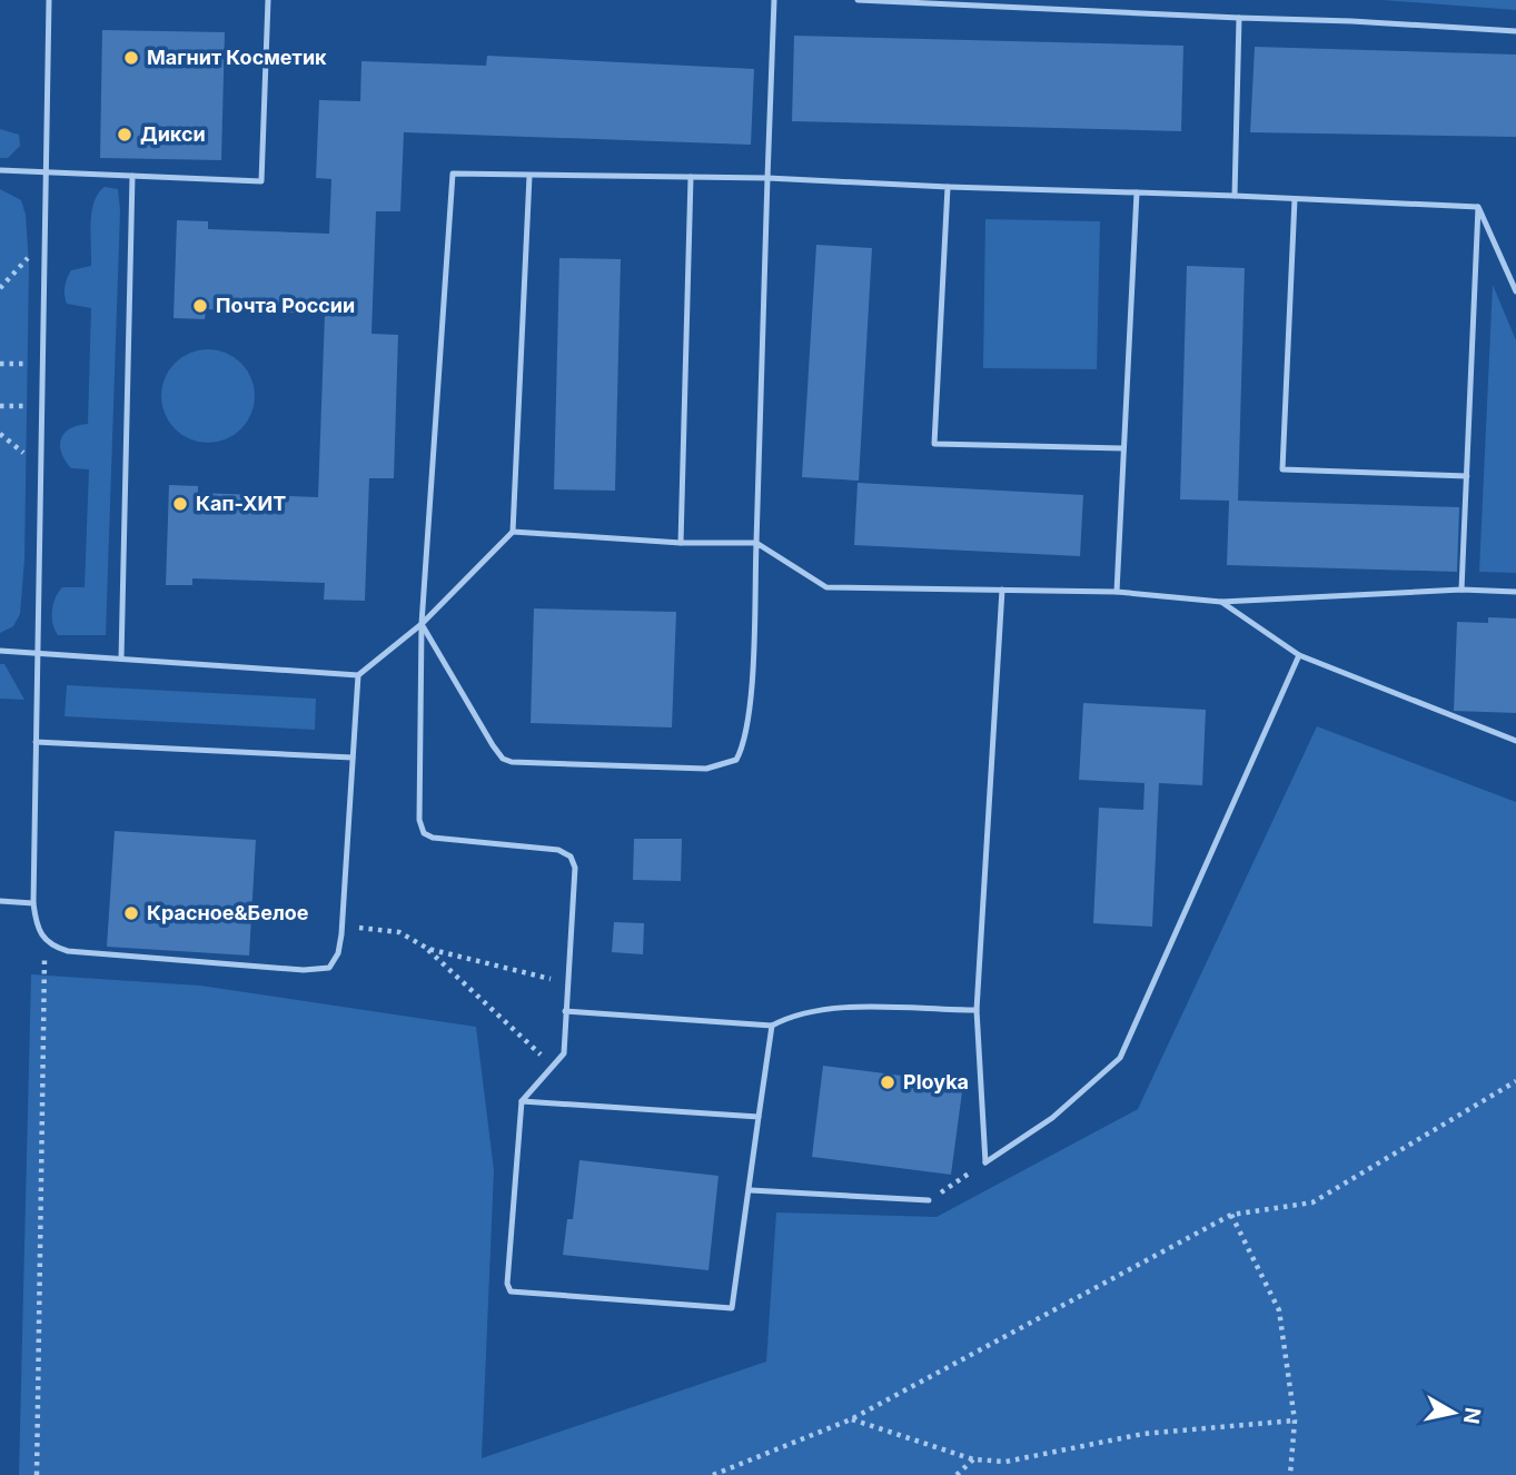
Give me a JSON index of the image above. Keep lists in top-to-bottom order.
{
  "places": [
    "Магнит Косметик",
    "Дикси",
    "Почта России",
    "Кап-ХИТ",
    "Красное&Белое",
    "Ployka"
  ],
  "north": "right"
}
